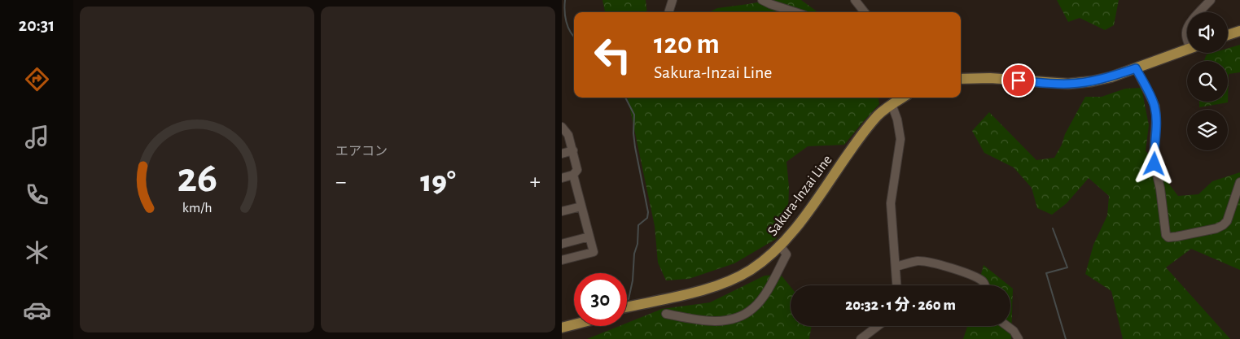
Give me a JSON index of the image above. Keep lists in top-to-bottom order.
{
  "streets": {
    "main road": ["Sakura-Inzai Line"]
  },
  "page": {
    "tabs": "20:31",
    "tile": "エアコン",
    "turn": ["120 m", "Sakura-Inzai Line"],
    "heat": ["−", "19°", "+"],
    "limit": "30",
    "trip": "20:32 · 1 分 · 260 m",
    "gauge": ["26", "km/h"]
  }
}
